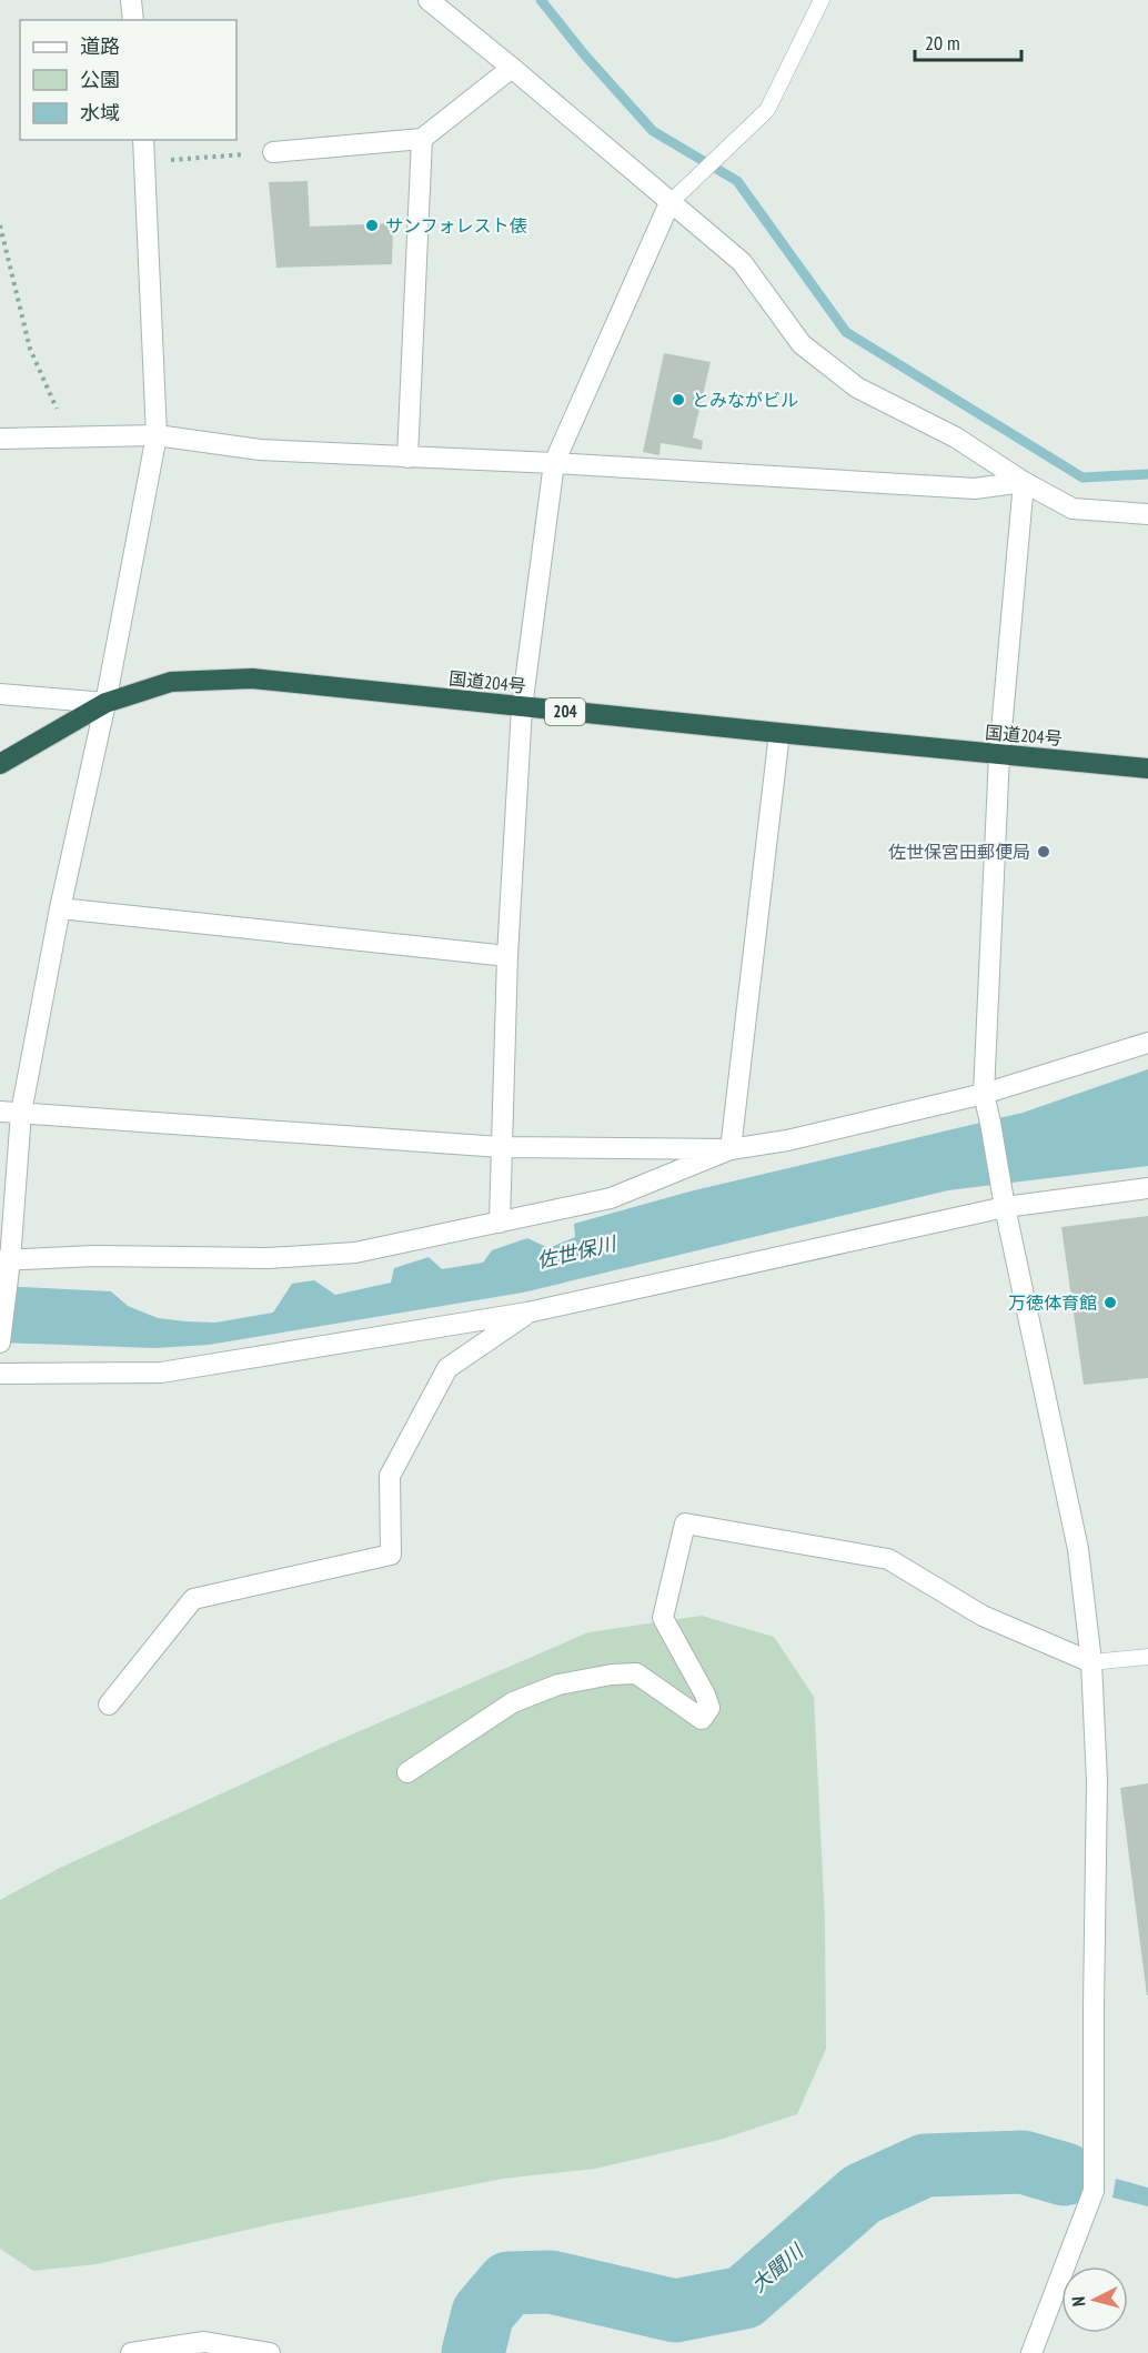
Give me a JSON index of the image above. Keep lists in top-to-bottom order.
{
  "streets": {
    "highway": ["国道204号", "204"]
  },
  "water": ["佐世保川", "大聞川"],
  "places": [
    "サンフォレスト俵",
    "とみながビル",
    "佐世保宮田郵便局",
    "万徳体育館"
  ],
  "legend": ["道路", "公園", "水域"],
  "scale_bar": "20 m",
  "north": "left"
}
